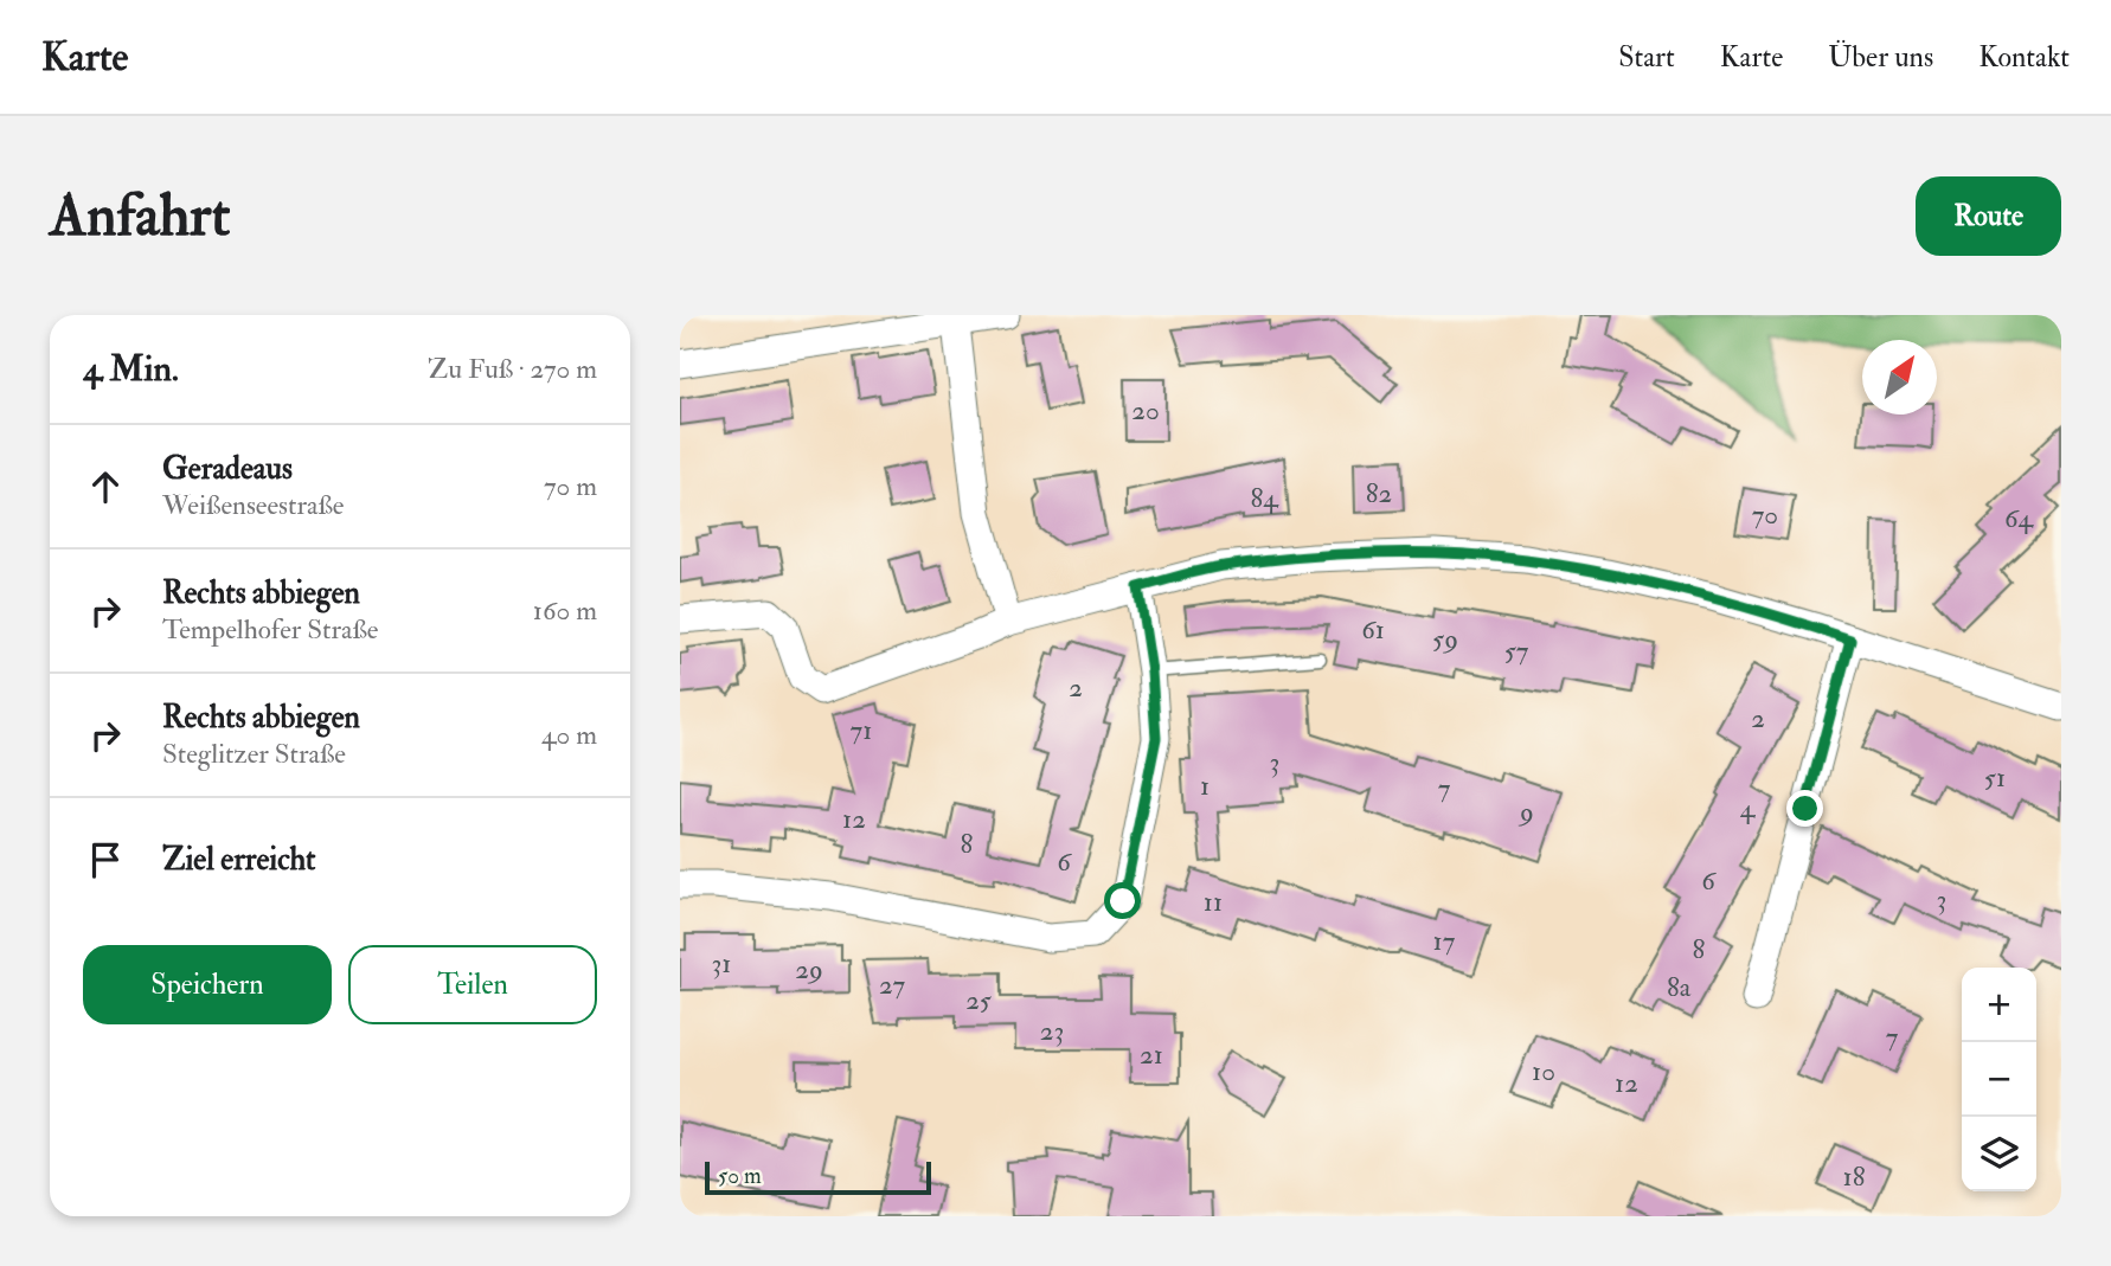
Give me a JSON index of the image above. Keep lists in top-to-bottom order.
{
  "house_numbers": [
    "20",
    "82",
    "84",
    "70",
    "64",
    "61",
    "59",
    "57",
    "2",
    "2",
    "71",
    "3",
    "51",
    "1",
    "7",
    "4",
    "9",
    "12",
    "8",
    "6",
    "6",
    "3",
    "11",
    "17",
    "8",
    "31",
    "29",
    "27",
    "8a",
    "25",
    "23",
    "7",
    "21",
    "10",
    "12",
    "18"
  ],
  "scale_bar": "50 m",
  "north": "top right",
  "page": {
    "header": "Karte",
    "nav": [
      "Start",
      "Karte",
      "Über uns",
      "Kontakt"
    ],
    "buttons": [
      "Route",
      ["Speichern", "Teilen"]
    ],
    "title": "Anfahrt",
    "heading": ["4 Min.", "Zu Fuß · 270 m"],
    "list": [
      ["Geradeaus", "Weißenseestraße", "70 m"],
      ["Rechts abbiegen", "Tempelhofer Straße", "160 m"],
      ["Rechts abbiegen", "Steglitzer Straße", "40 m"],
      "Ziel erreicht"
    ],
    "map_buttons": ["+", "−"],
    "scale": "50 m"
  }
}
